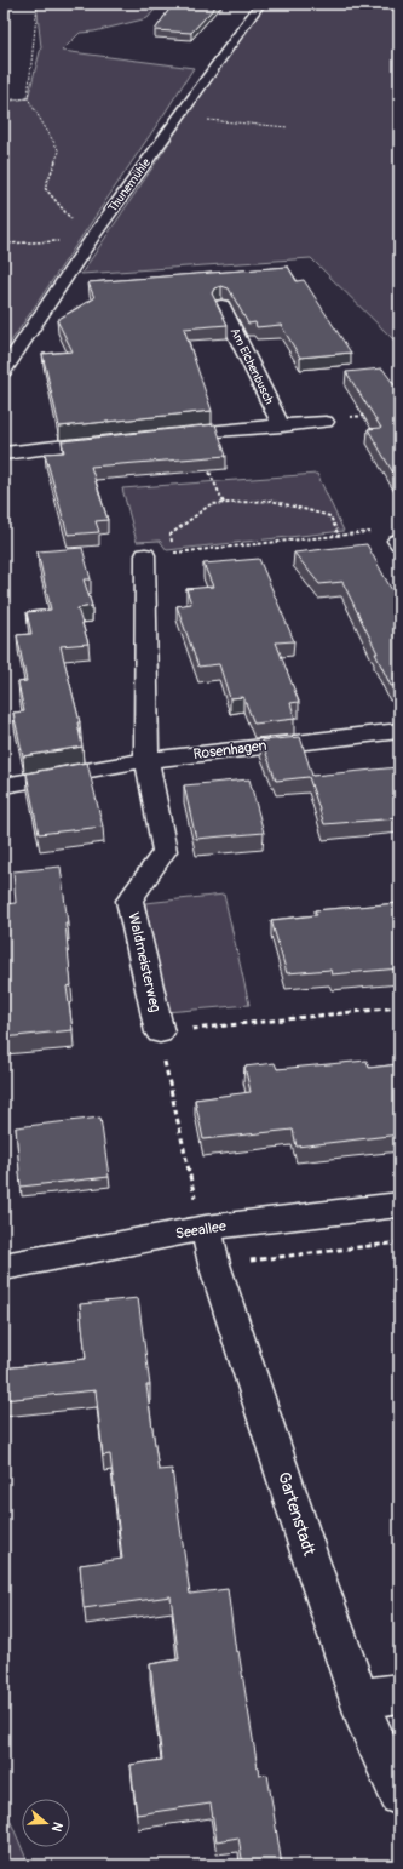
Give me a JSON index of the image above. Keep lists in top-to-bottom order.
{
  "streets": {
    "street": [
      "Thunemühle",
      "Am Eichenbusch",
      "Rosenhagen",
      "Waldmeisterweg",
      "Seeallee",
      "Gartenstadt"
    ]
  },
  "crossings": [
    ["Rosenhagen", "Waldmeisterweg"],
    ["Seeallee", "Gartenstadt"]
  ],
  "north": "right"
}
